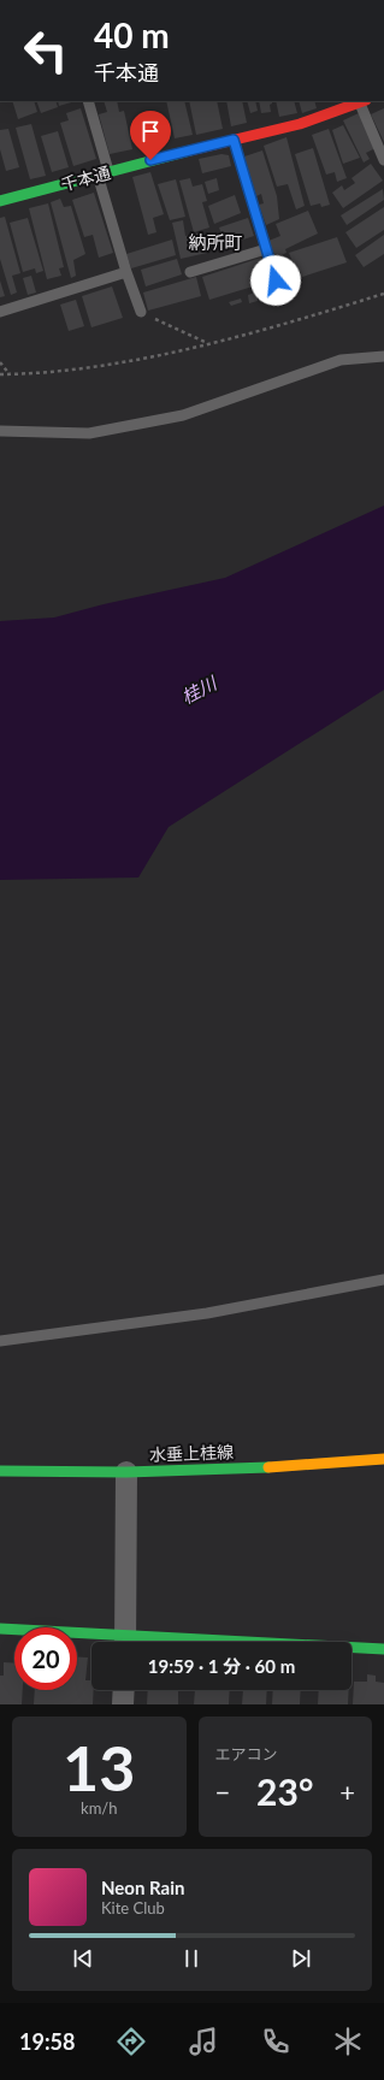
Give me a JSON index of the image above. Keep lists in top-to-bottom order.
{
  "streets": {
    "street": ["千本通", "水垂上桂線"]
  },
  "districts": ["納所町"],
  "water": ["桂川"],
  "page": {
    "turn": ["40 m", "千本通"],
    "limit": "20",
    "trip": "19:59 · 1 分 · 60 m",
    "tile": [
      ["13", "km/h"],
      "エアコン"
    ],
    "heat": ["−", "23°", "+"],
    "song": ["Neon Rain", "Kite Club"],
    "tabs": "19:58"
  }
}
